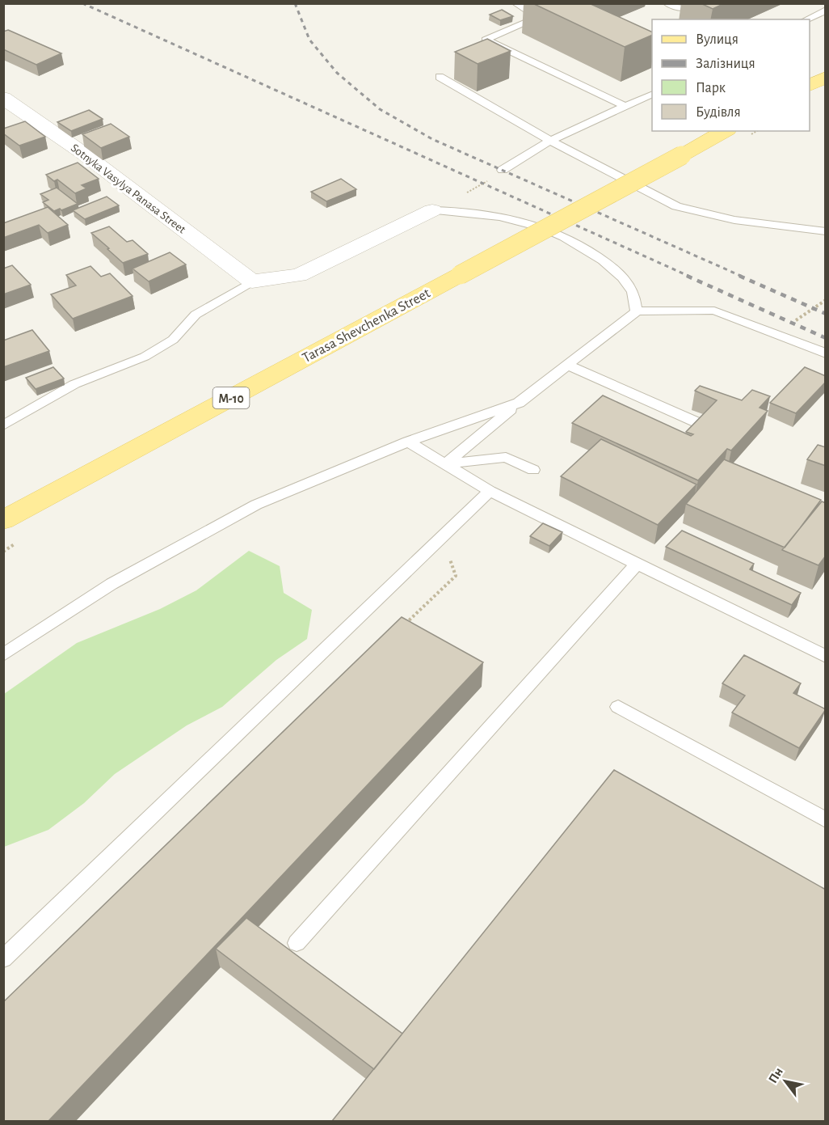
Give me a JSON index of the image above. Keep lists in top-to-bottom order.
{
  "streets": {
    "main road": ["Tarasa Shevchenka Street", "М-10"],
    "street": ["Sotnyka Vasylya Panasa Street"]
  },
  "legend": [
    "Вулиця",
    "Залізниця",
    "Парк",
    "Будівля"
  ],
  "north": "top left"
}
